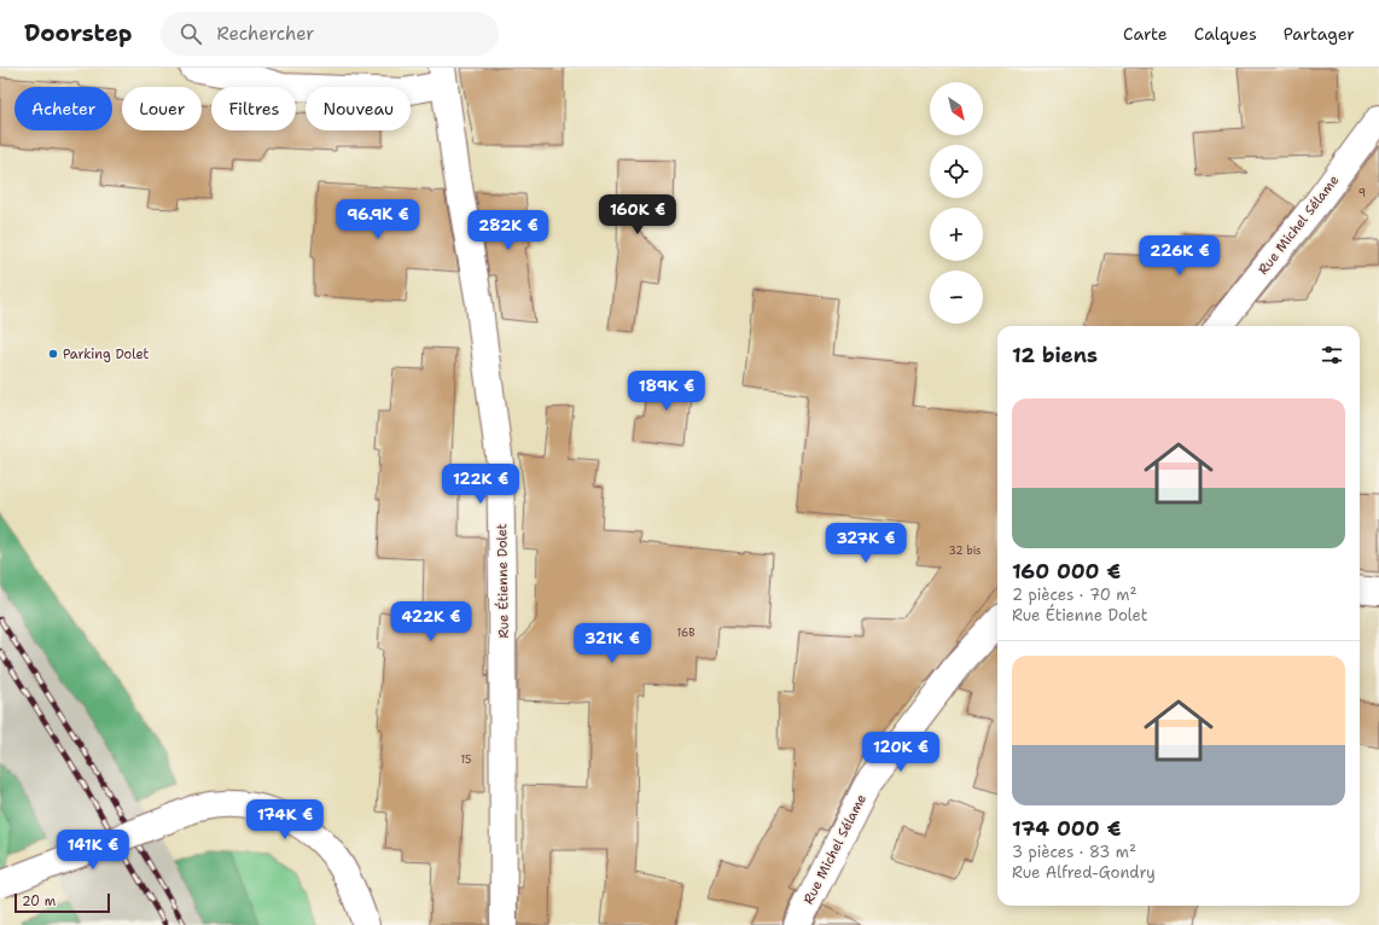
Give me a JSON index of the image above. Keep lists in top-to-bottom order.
{
  "streets": {
    "street": ["Rue Michel Sélame", "Rue Étienne Dolet"]
  },
  "places": ["Parking Dolet"],
  "house_numbers": [
    "9",
    "32 bis",
    "16B",
    "15"
  ],
  "scale_bar": "20 m",
  "north": "bottom right",
  "page": {
    "header": "Doorstep",
    "search": "Rechercher",
    "nav": ["Carte", "Calques", "Partager"],
    "map_buttons": ["+", "−"],
    "chip": [
      "Acheter",
      "Louer",
      "Filtres",
      "Nouveau"
    ],
    "price": [
      "160K €",
      "96.9K €",
      "282K €",
      "226K €",
      "189K €",
      "122K €",
      "327K €",
      "422K €",
      "321K €",
      "120K €",
      "174K €",
      "141K €"
    ],
    "heading": "12 biens",
    "list": [
      {
        "name": "160 000 €",
        "note": "2 pièces · 70 m² · Rue Étienne Dolet"
      },
      {
        "name": "174 000 €",
        "note": "3 pièces · 83 m² · Rue Alfred-Gondry"
      }
    ],
    "scale": "20 m"
  }
}
